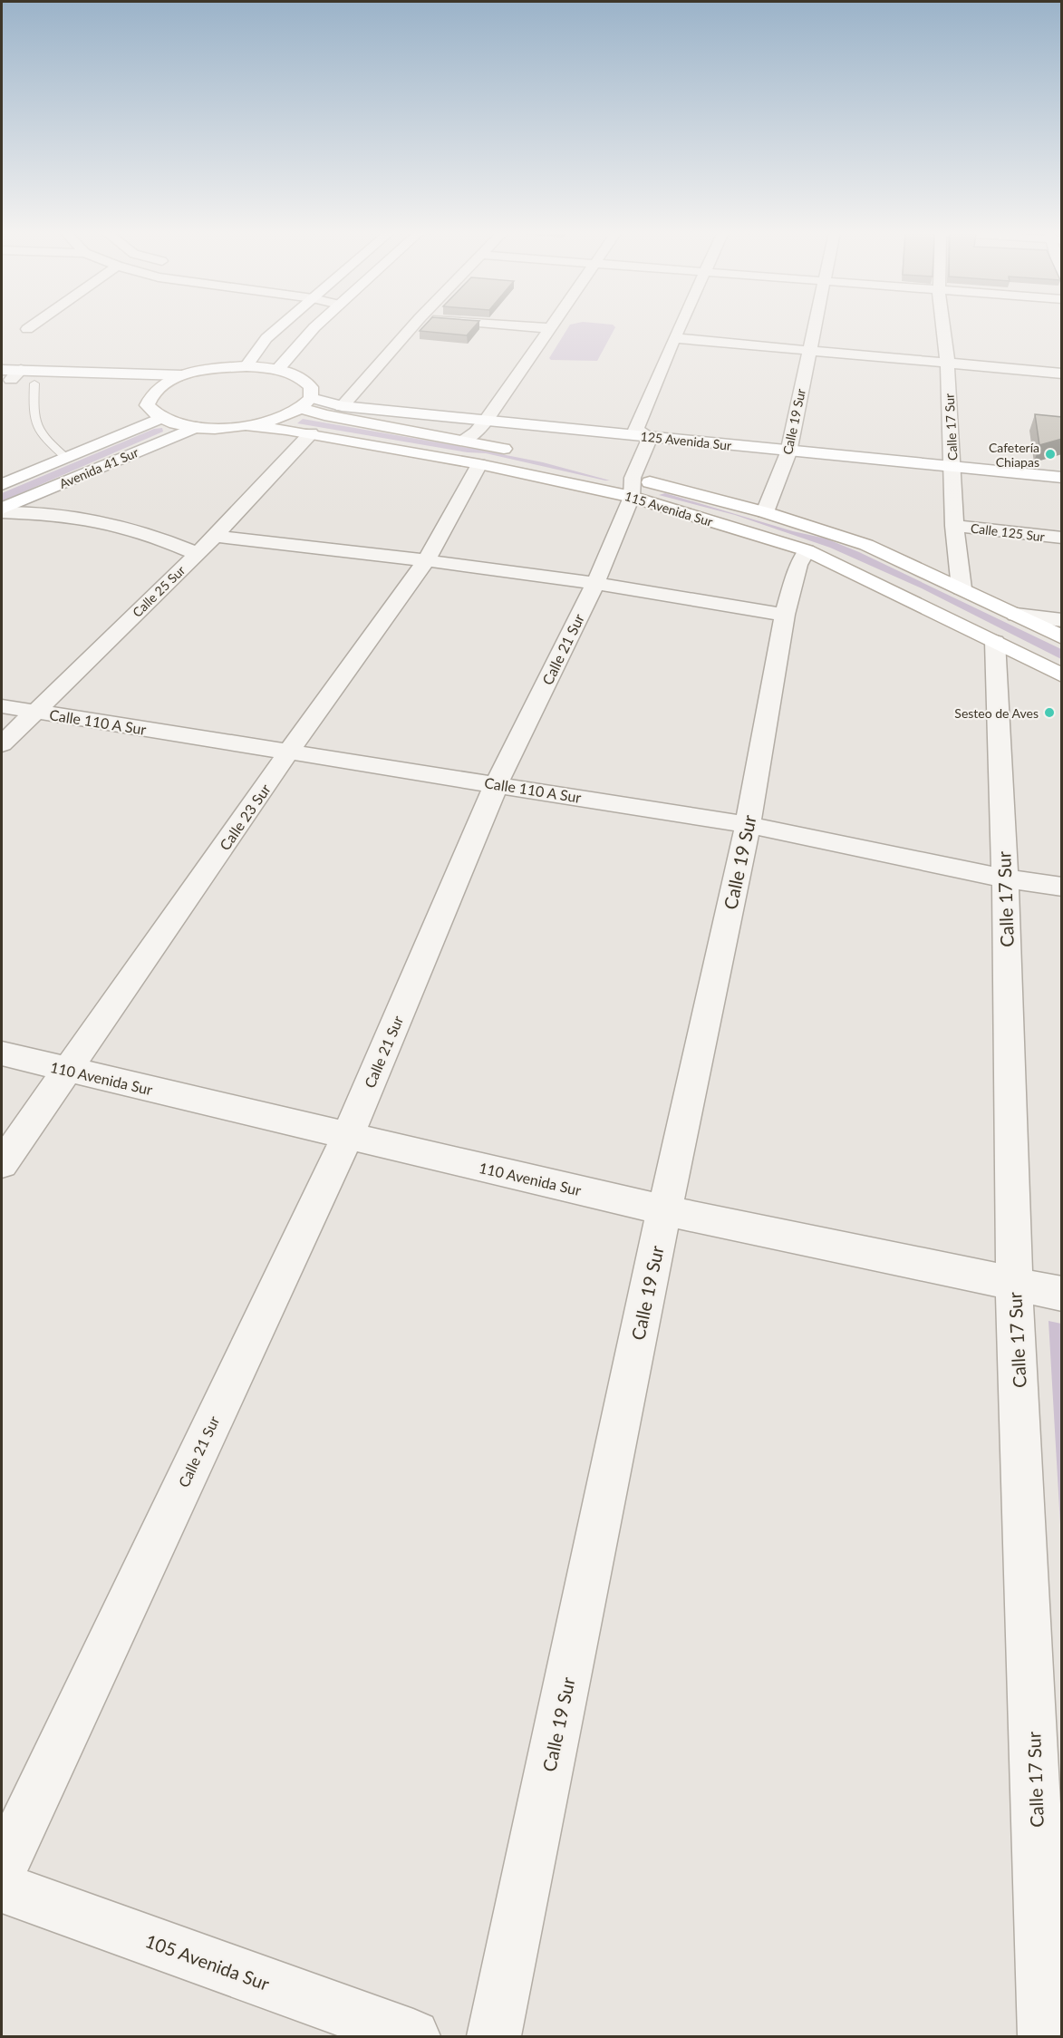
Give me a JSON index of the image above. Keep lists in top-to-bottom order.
{
  "streets": {
    "main road": ["125 Avenida Sur", "Avenida 41 Sur", "115 Avenida Sur"],
    "street": [
      "Calle 19 Sur",
      "Calle 17 Sur",
      "Calle 125 Sur",
      "Calle 25 Sur",
      "Calle 21 Sur",
      "Calle 110 A Sur",
      "Calle 23 Sur",
      "110 Avenida Sur",
      "105 Avenida Sur"
    ]
  },
  "crossings": [
    ["Calle 19 Sur", "125 Avenida Sur"],
    ["Calle 19 Sur", "115 Avenida Sur"],
    ["Calle 19 Sur", "Calle 110 A Sur"],
    ["Calle 19 Sur", "110 Avenida Sur"],
    ["Calle 17 Sur", "125 Avenida Sur"],
    ["Calle 17 Sur", "115 Avenida Sur"],
    ["Calle 17 Sur", "Calle 125 Sur"],
    ["Calle 17 Sur", "Calle 110 A Sur"],
    ["Calle 17 Sur", "110 Avenida Sur"],
    ["125 Avenida Sur", "Calle 21 Sur"],
    ["115 Avenida Sur", "Calle 25 Sur"],
    ["115 Avenida Sur", "Calle 21 Sur"],
    ["115 Avenida Sur", "Calle 23 Sur"],
    ["Calle 25 Sur", "Calle 110 A Sur"],
    ["Calle 21 Sur", "Calle 110 A Sur"],
    ["Calle 21 Sur", "110 Avenida Sur"],
    ["Calle 110 A Sur", "Calle 23 Sur"],
    ["Calle 23 Sur", "110 Avenida Sur"]
  ],
  "places": ["Cafetería Chiapas", "Sesteo de Aves"]
}
